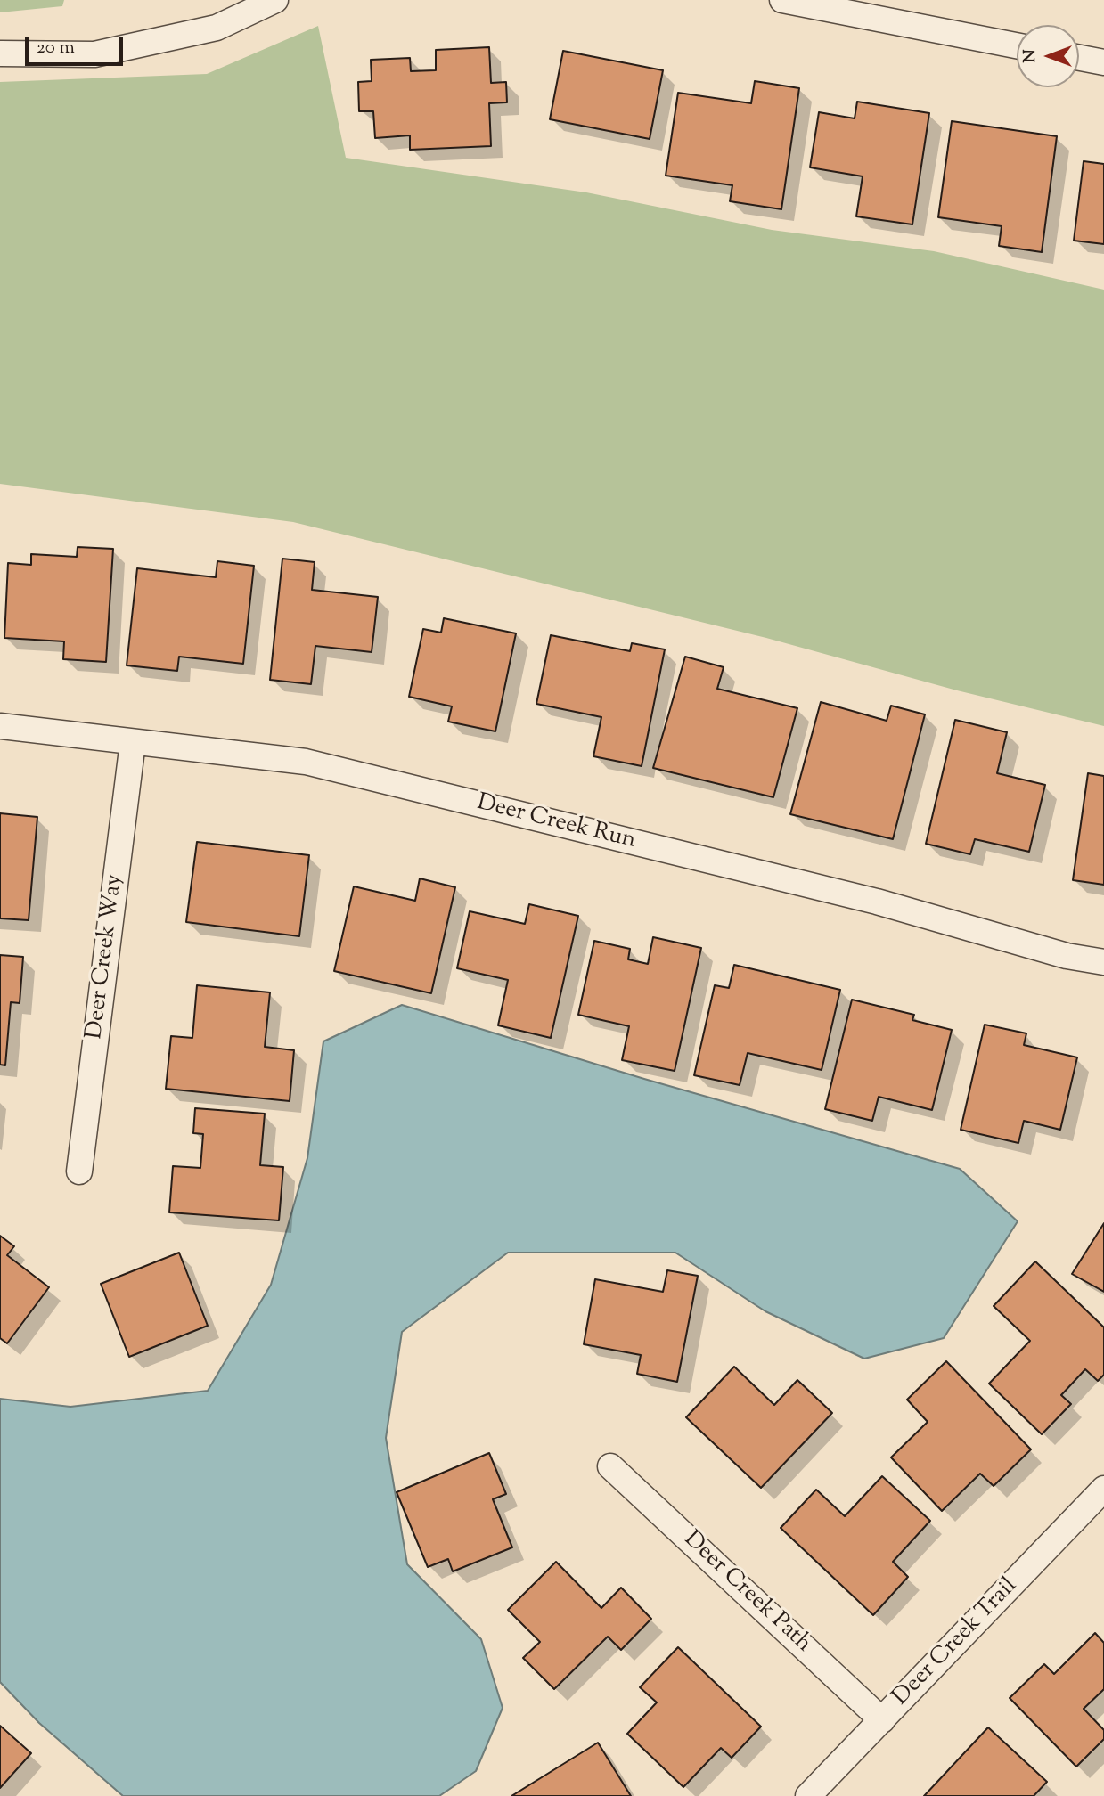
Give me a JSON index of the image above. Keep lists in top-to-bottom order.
{
  "streets": {
    "street": [
      "Deer Creek Run",
      "Deer Creek Way",
      "Deer Creek Path",
      "Deer Creek Trail"
    ]
  },
  "crossings": [
    ["Deer Creek Run", "Deer Creek Way"],
    ["Deer Creek Path", "Deer Creek Trail"]
  ],
  "scale_bar": "20 m",
  "north": "left"
}
